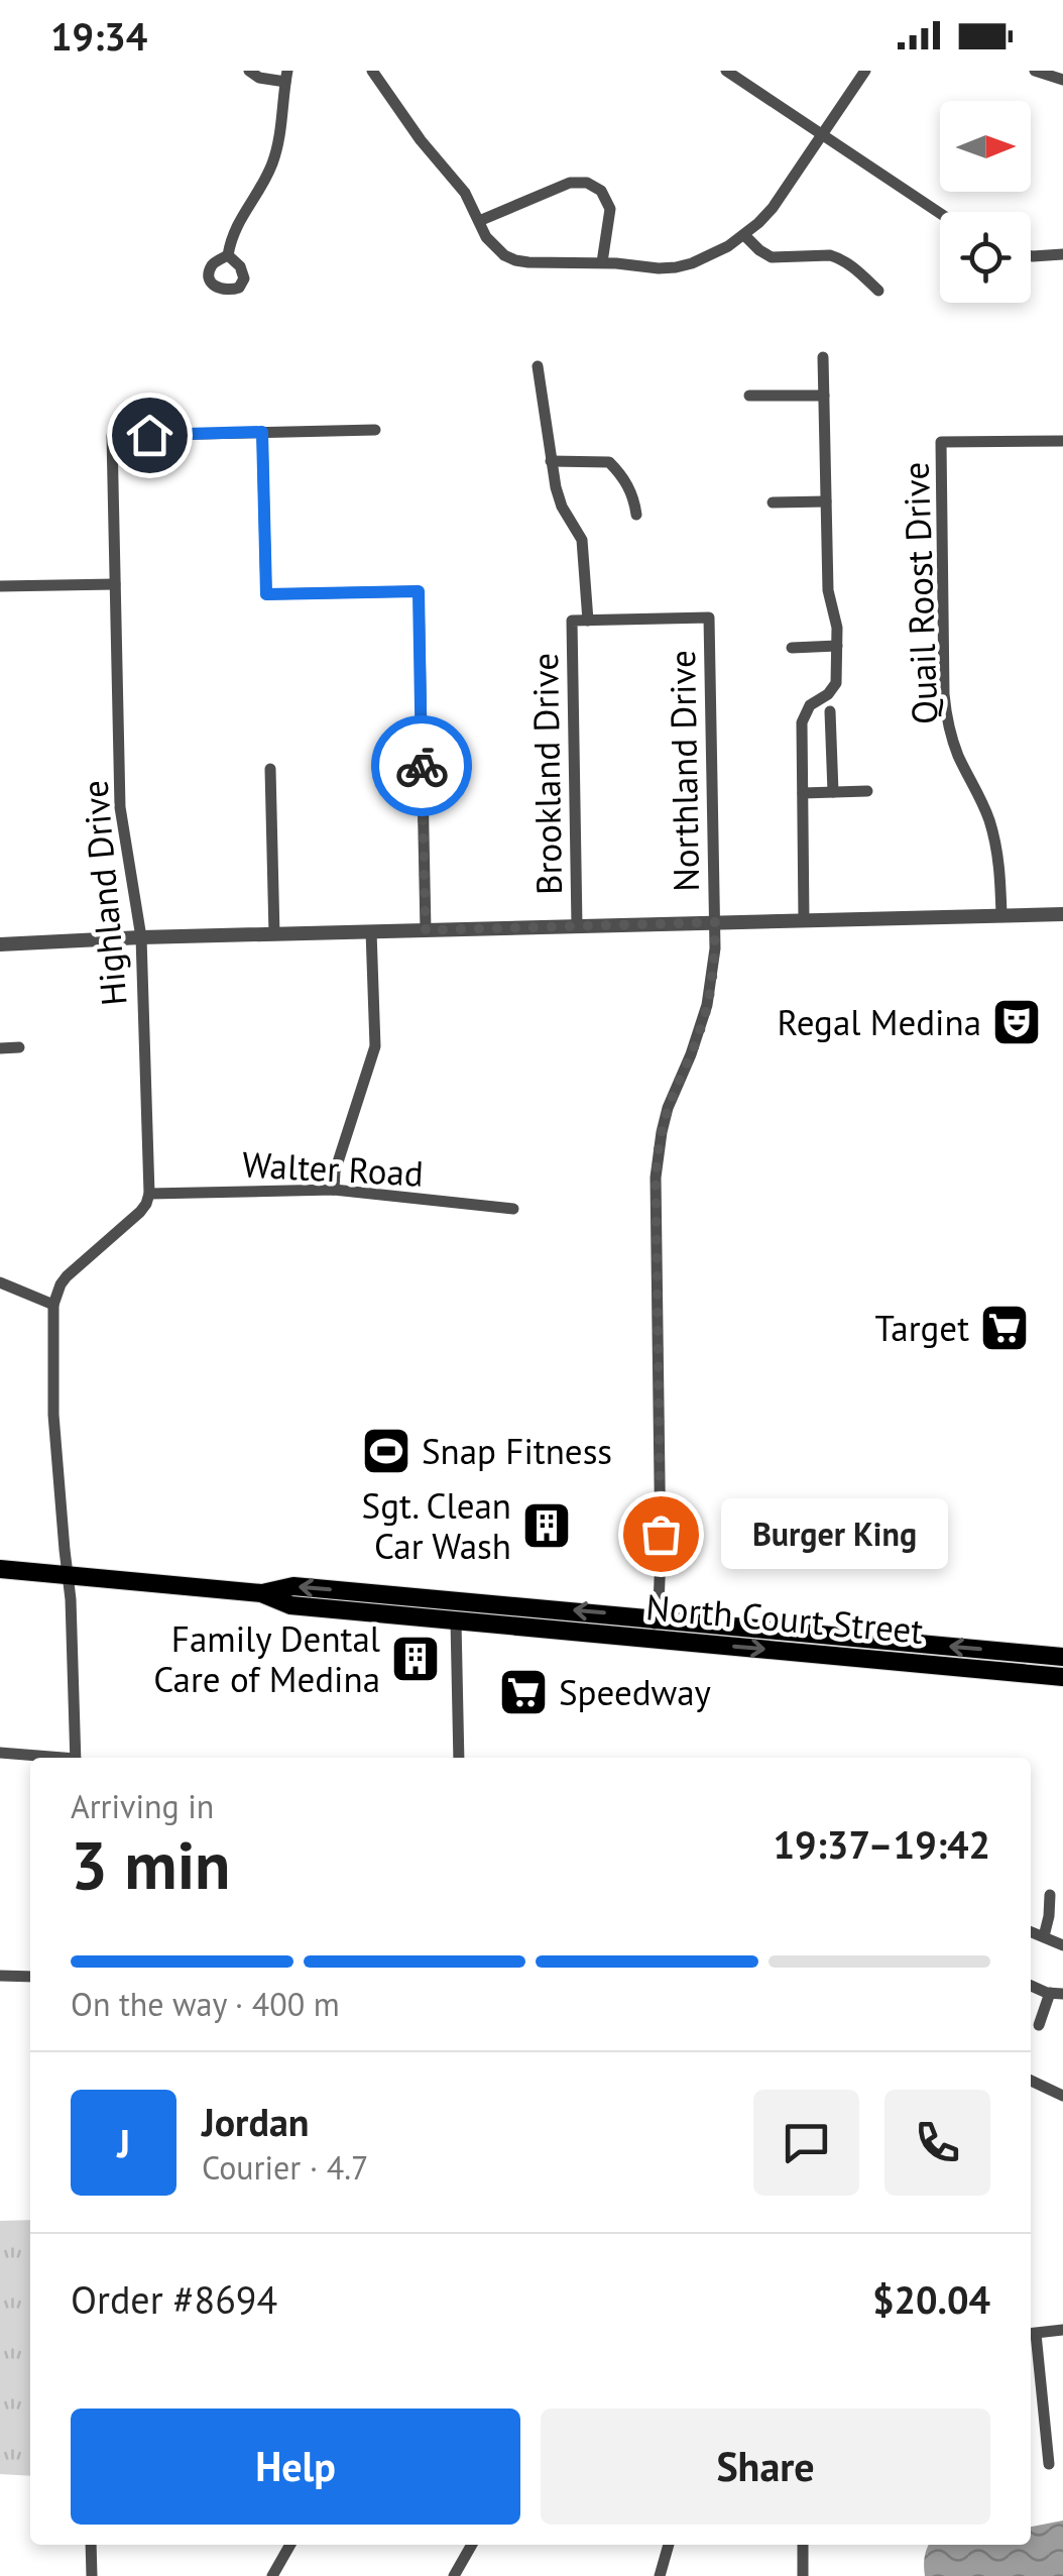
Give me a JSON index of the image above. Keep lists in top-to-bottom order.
{
  "streets": {
    "main road": ["North Court Street"],
    "street": [
      "Quail Roost Drive",
      "Northland Drive",
      "Brookland Drive",
      "Highland Drive",
      "Walter Road"
    ]
  },
  "crossings": [
    ["Northland Drive", "Brookland Drive"],
    ["Northland Drive", "North Court Street"],
    ["Highland Drive", "Walter Road"]
  ],
  "places": {
    "theatre": ["Regal Medina"],
    "supermarket": ["Target", "Speedway"],
    "sports": ["Snap Fitness"],
    "building": ["Sgt. Clean Car Wash", "Family Dental Care of Medina"],
    "other": ["Burger King"]
  },
  "north": "right",
  "page": {
    "status": "19:34",
    "bubble": "Burger King",
    "heading": ["3 min", "Arriving in", "19:37–19:42"],
    "panel": [
      "Jordan",
      "Courier · 4.7",
      "Order #8694",
      "$20.04"
    ],
    "bar": "On the way · 400 m",
    "round": "J",
    "buttons": ["Help", "Share"]
  }
}
